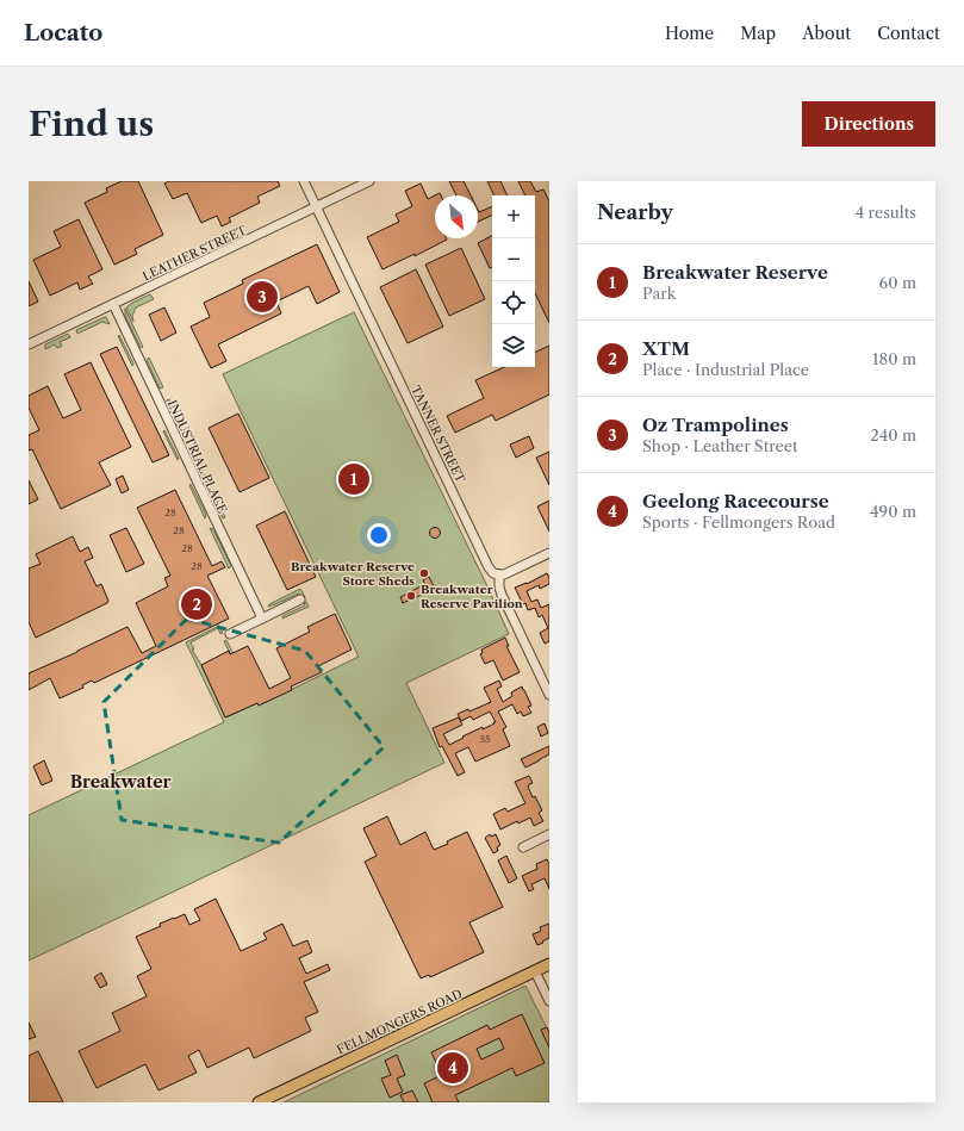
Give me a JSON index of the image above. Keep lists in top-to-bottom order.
{
  "streets": {
    "main road": ["FELLMONGERS ROAD"],
    "street": ["LEATHER STREET", "TANNER STREET", "INDUSTRIAL PLACE"]
  },
  "crossings": [
    ["LEATHER STREET", "TANNER STREET"],
    ["LEATHER STREET", "INDUSTRIAL PLACE"]
  ],
  "districts": ["Breakwater"],
  "places": ["Breakwater Reserve Store Sheds", "Breakwater Reserve Pavilion"],
  "house_numbers": [
    "28",
    "28",
    "28",
    "28",
    "55"
  ],
  "north": "bottom right",
  "page": {
    "header": "Locato",
    "nav": [
      "Home",
      "Map",
      "About",
      "Contact"
    ],
    "buttons": "Directions",
    "title": "Find us",
    "heading": ["Nearby", "4 results"],
    "map_buttons": ["+", "−"],
    "list": [
      {
        "mark": "1",
        "name": "Breakwater Reserve",
        "note": "Park",
        "value": "60 m"
      },
      {
        "mark": "2",
        "name": "XTM",
        "note": "Place · Industrial Place",
        "value": "180 m"
      },
      {
        "mark": "3",
        "name": "Oz Trampolines",
        "note": "Shop · Leather Street",
        "value": "240 m"
      },
      {
        "mark": "4",
        "name": "Geelong Racecourse",
        "note": "Sports · Fellmongers Road",
        "value": "490 m"
      }
    ],
    "pins": [
      "3",
      "1",
      "2",
      "4"
    ]
  }
}
